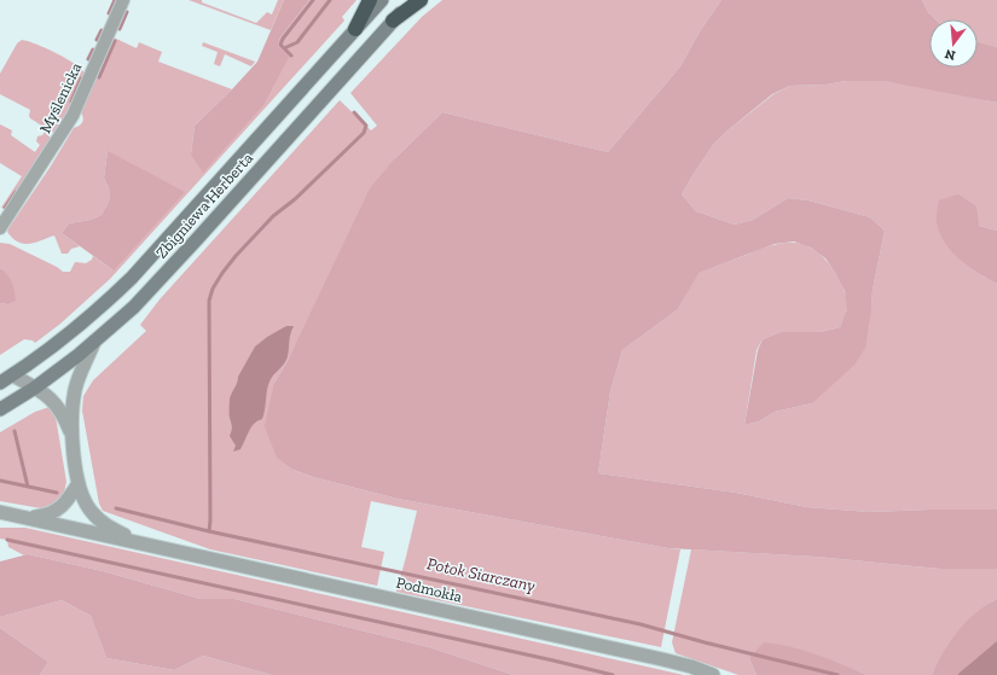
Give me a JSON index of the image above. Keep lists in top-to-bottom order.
{
  "streets": {
    "main road": ["Zbigniewa Herberta"],
    "street": ["Myślenicka", "Podmokła"]
  },
  "crossings": [
    ["Zbigniewa Herberta", "Podmokła"]
  ],
  "water": ["Potok Siarczany"],
  "north": "bottom"
}
